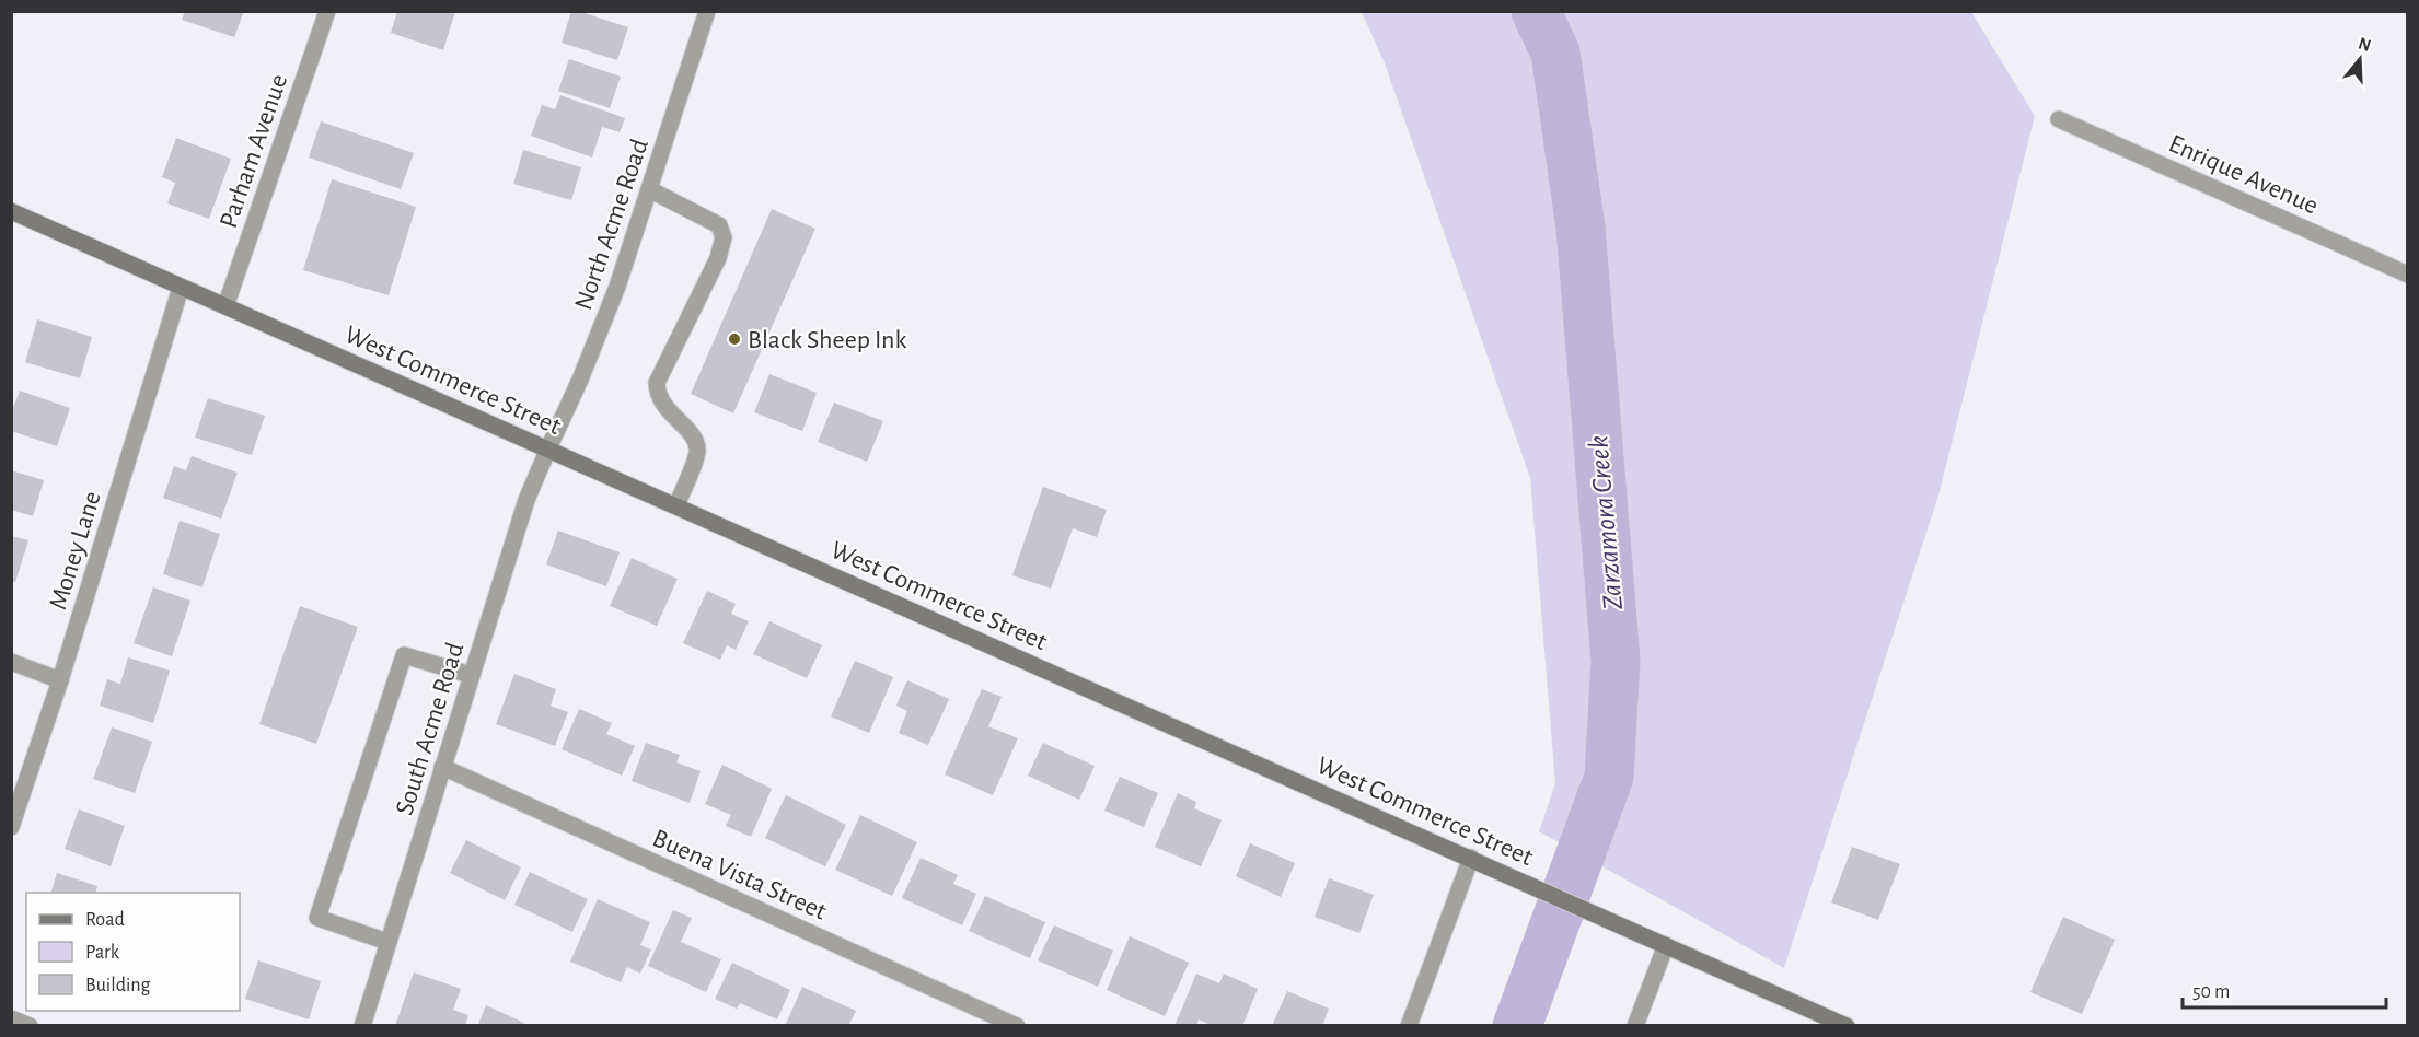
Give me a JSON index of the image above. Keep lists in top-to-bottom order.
{
  "streets": {
    "main road": ["West Commerce Street"],
    "street": [
      "Parham Avenue",
      "Enrique Avenue",
      "North Acme Road",
      "Money Lane",
      "South Acme Road",
      "Buena Vista Street"
    ]
  },
  "crossings": [
    ["Parham Avenue", "West Commerce Street"],
    ["North Acme Road", "West Commerce Street"],
    ["North Acme Road", "South Acme Road"],
    ["West Commerce Street", "Money Lane"],
    ["West Commerce Street", "South Acme Road"],
    ["South Acme Road", "Buena Vista Street"]
  ],
  "water": ["Zarzamora Creek"],
  "places": ["Black Sheep Ink"],
  "legend": ["Road", "Park", "Building"],
  "scale_bar": "50 m",
  "north": "top"
}
